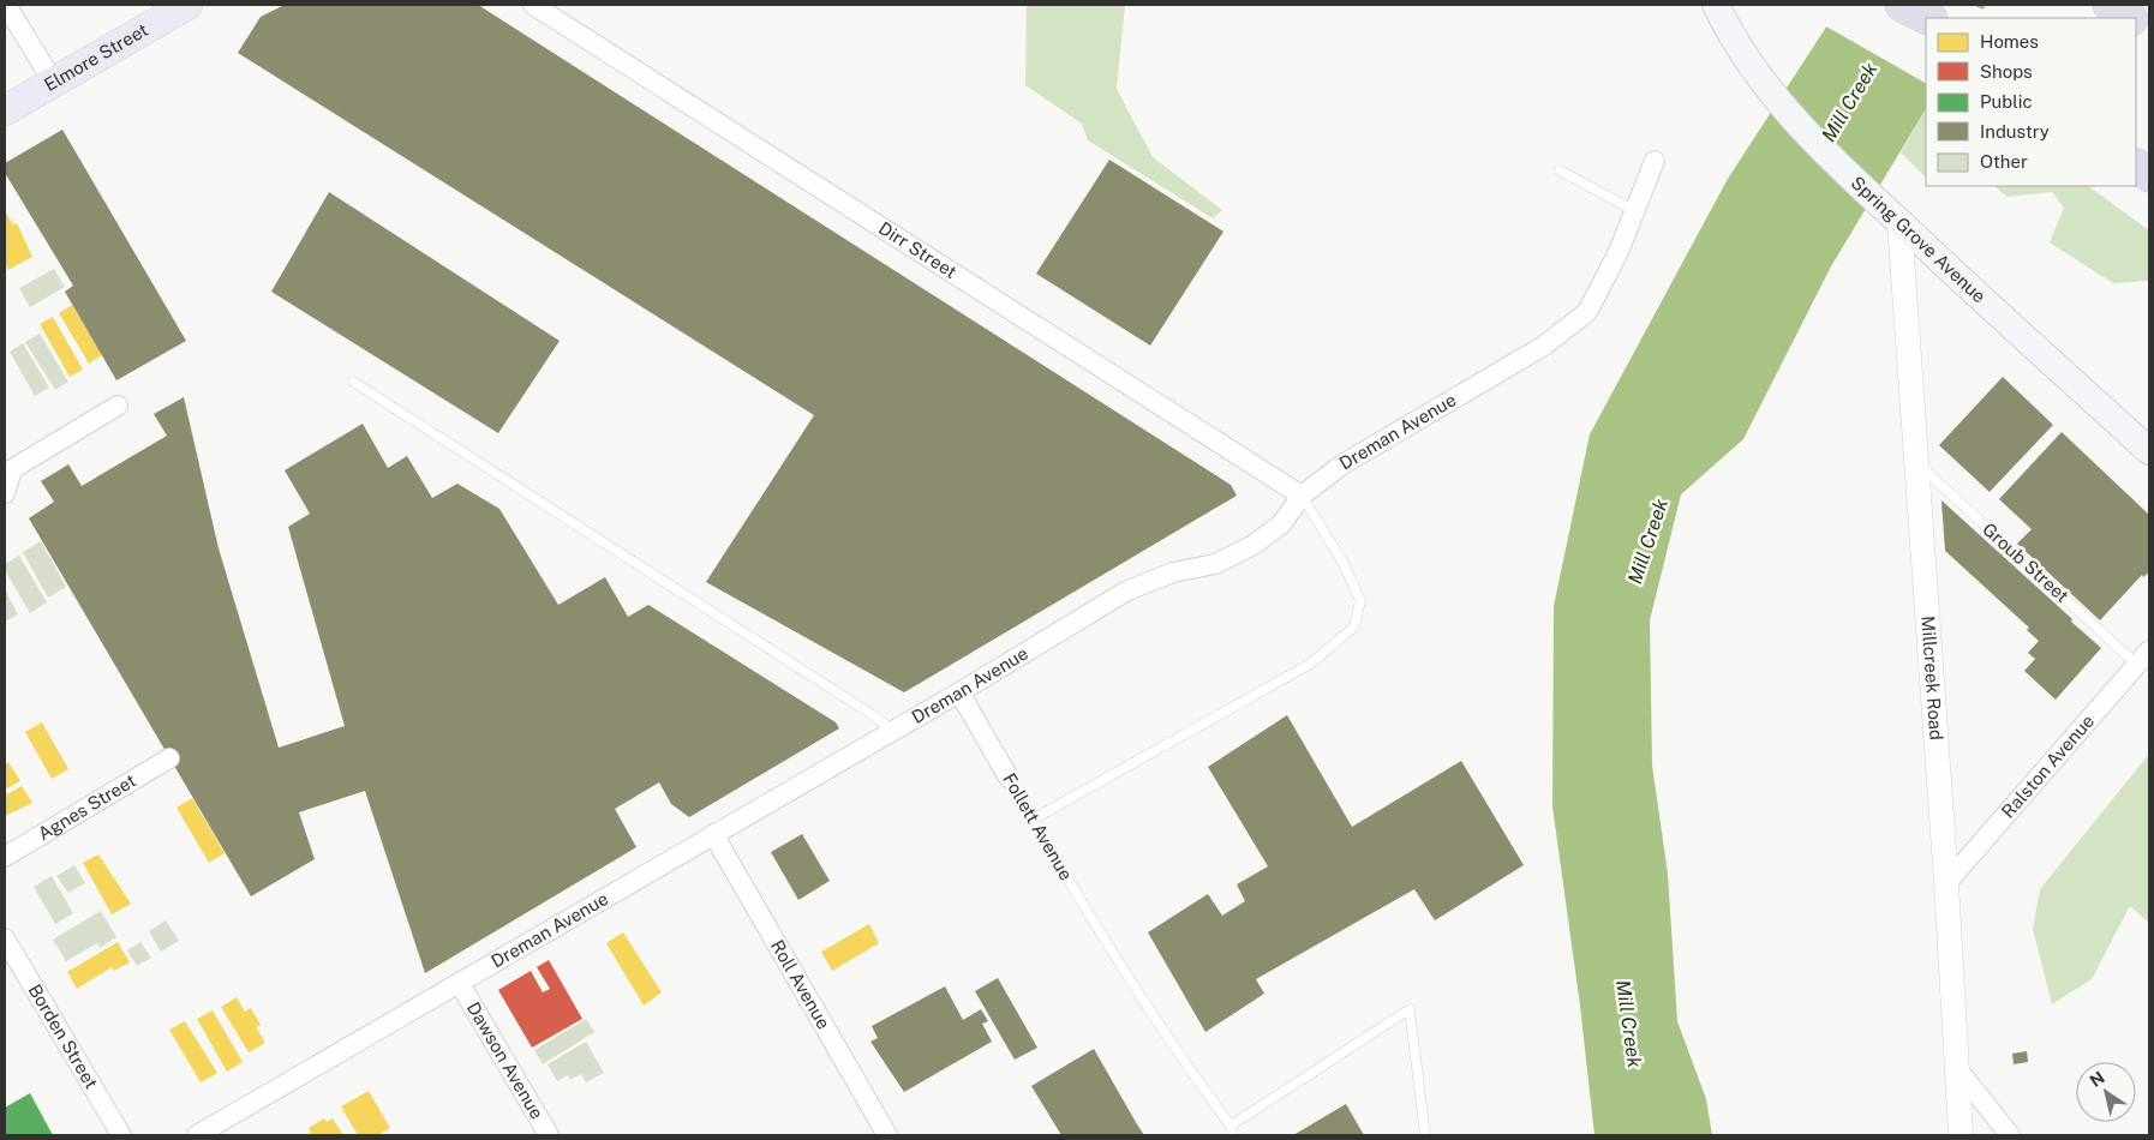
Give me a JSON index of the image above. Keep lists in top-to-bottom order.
{
  "streets": {
    "main road": ["Elmore Street", "Spring Grove Avenue"],
    "street": [
      "Dirr Street",
      "Dreman Avenue",
      "Millcreek Road",
      "Ralston Avenue",
      "Agnes Street",
      "Follett Avenue",
      "Roll Avenue",
      "Borden Street",
      "Dawson Avenue"
    ],
    "lane": ["Groub Street"]
  },
  "crossings": [
    ["Spring Grove Avenue", "Millcreek Road"],
    ["Dirr Street", "Dreman Avenue"],
    ["Dreman Avenue", "Follett Avenue"],
    ["Dreman Avenue", "Roll Avenue"],
    ["Dreman Avenue", "Dawson Avenue"],
    ["Groub Street", "Millcreek Road"],
    ["Groub Street", "Ralston Avenue"],
    ["Millcreek Road", "Ralston Avenue"]
  ],
  "water": ["Mill Creek"],
  "legend": [
    "Homes",
    "Shops",
    "Public",
    "Industry",
    "Other"
  ],
  "north": "top left"
}
